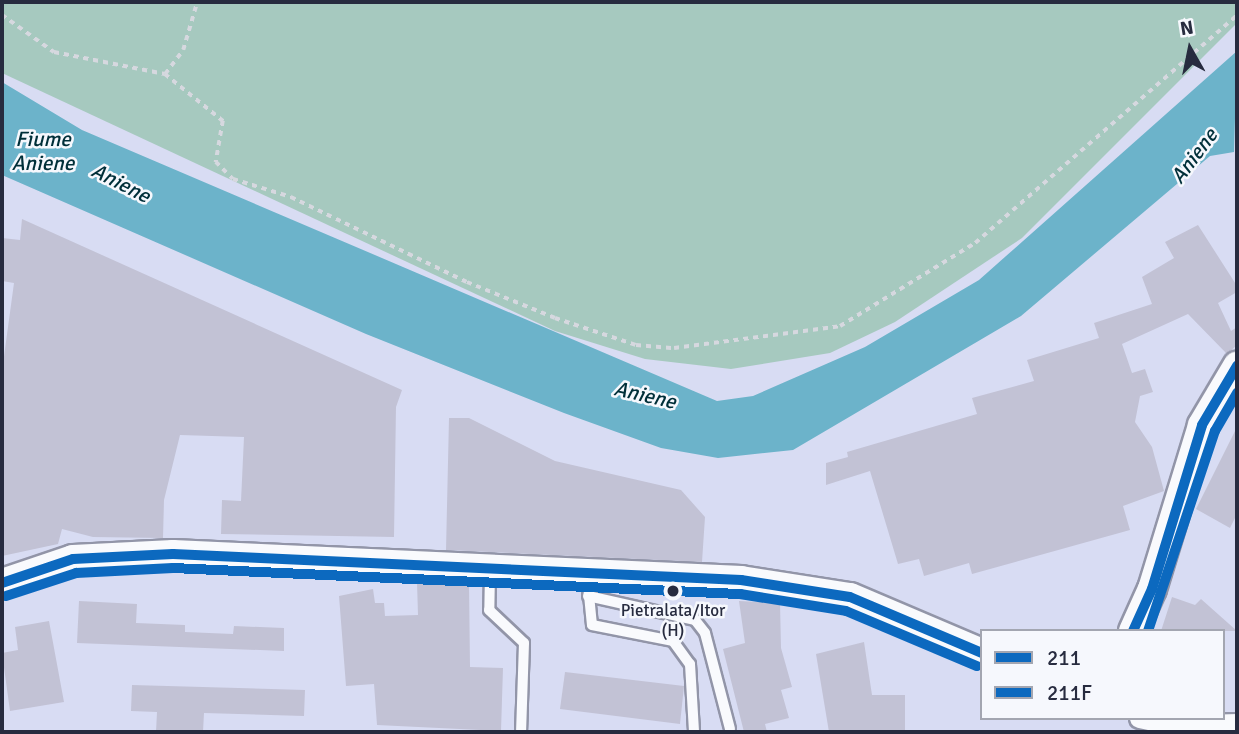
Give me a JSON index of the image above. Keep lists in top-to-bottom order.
{
  "water": ["Fiume Aniene", "Aniene"],
  "places": ["Pietralata/Itor (H)"],
  "lines": ["transit line 211", "transit line 211F"],
  "legend": ["211", "211F"],
  "north": "top"
}
